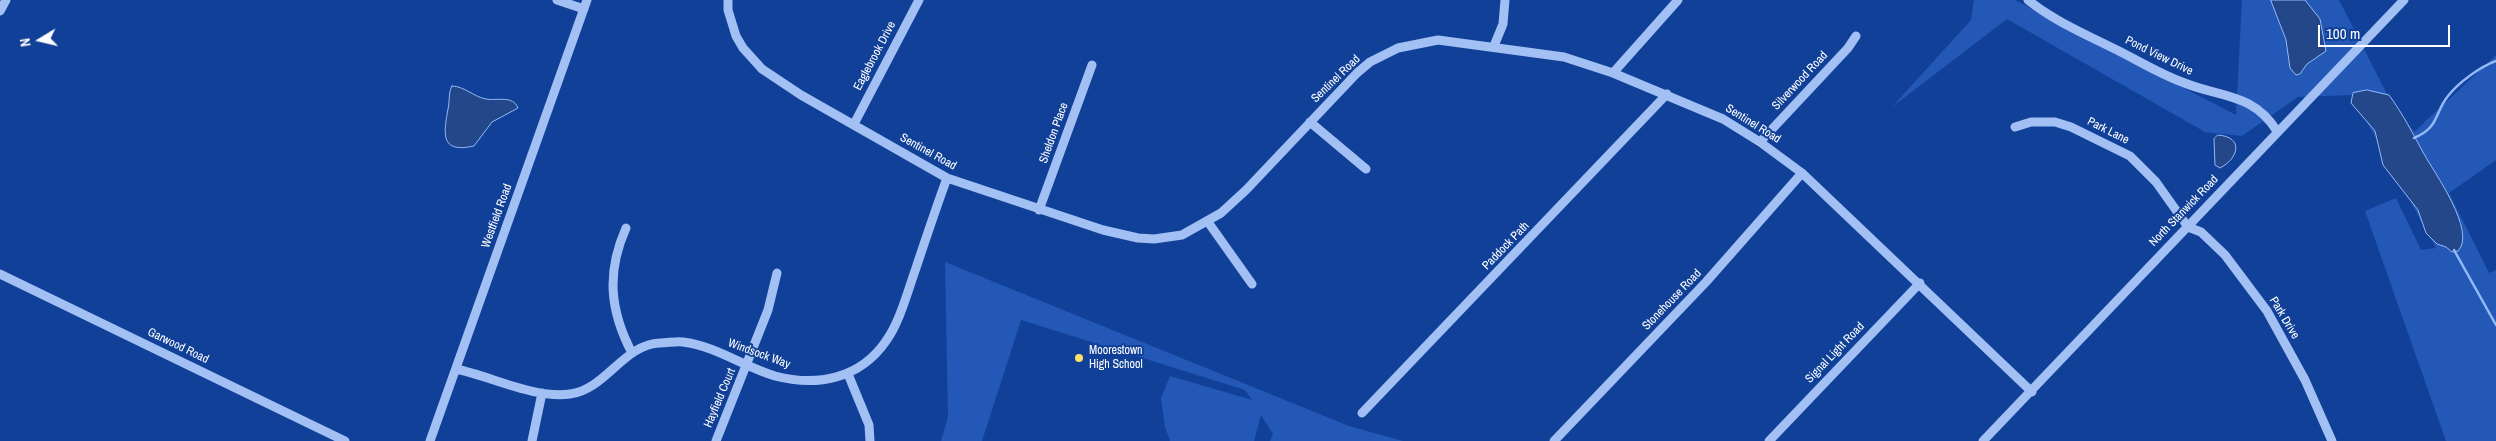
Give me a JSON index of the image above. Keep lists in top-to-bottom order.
{
  "streets": {
    "street": [
      "Eaglebrook Drive",
      "Pond View Drive",
      "Sentinel Road",
      "Silverwood Road",
      "Park Lane",
      "Sheldon Place",
      "North Stanwick Road",
      "Westfield Road",
      "Paddock Path",
      "Stonehouse Road",
      "Park Drive",
      "Garwood Road",
      "Signal Light Road",
      "Windsock Way",
      "Hayfield Court"
    ]
  },
  "crossings": [
    ["Eaglebrook Drive", "Sentinel Road"],
    ["Pond View Drive", "North Stanwick Road"],
    ["Sentinel Road", "Silverwood Road"],
    ["Sentinel Road", "Sheldon Place"],
    ["Sentinel Road", "North Stanwick Road"],
    ["Sentinel Road", "Paddock Path"],
    ["Sentinel Road", "Stonehouse Road"],
    ["Sentinel Road", "Signal Light Road"],
    ["Sentinel Road", "Windsock Way"],
    ["Park Lane", "North Stanwick Road"],
    ["Park Lane", "Park Drive"],
    ["North Stanwick Road", "Park Drive"],
    ["Westfield Road", "Windsock Way"],
    ["Windsock Way", "Hayfield Court"]
  ],
  "places": ["Moorestown High School"],
  "scale_bar": "100 m",
  "north": "left"
}
